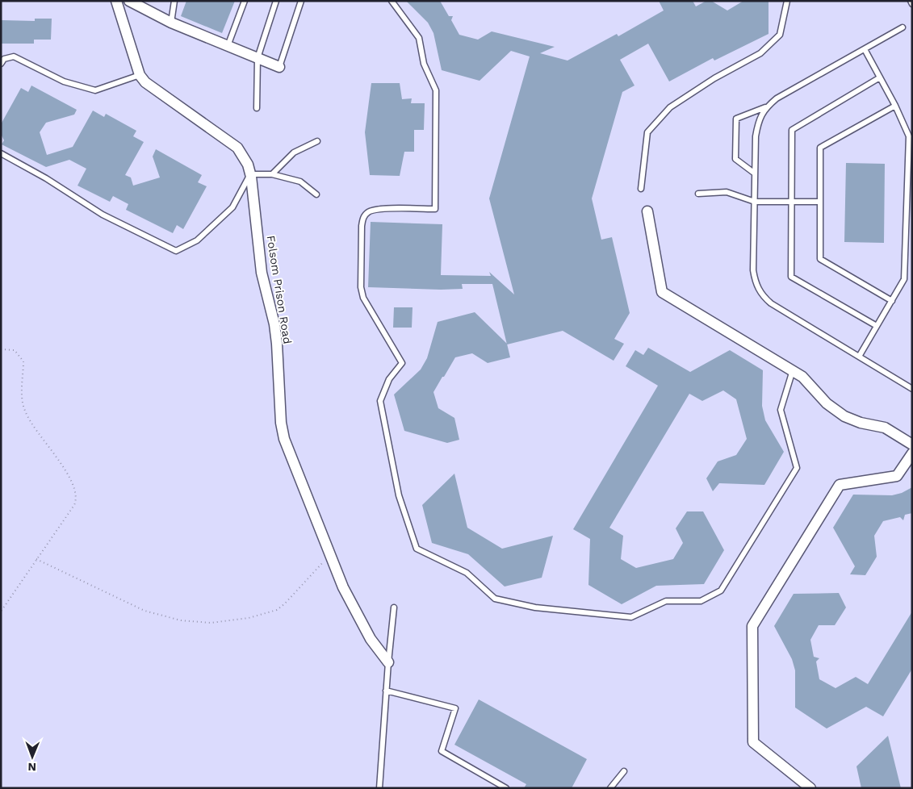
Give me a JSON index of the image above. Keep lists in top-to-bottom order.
{
  "streets": {
    "street": ["Folsom Prison Road"]
  },
  "north": "bottom"
}
